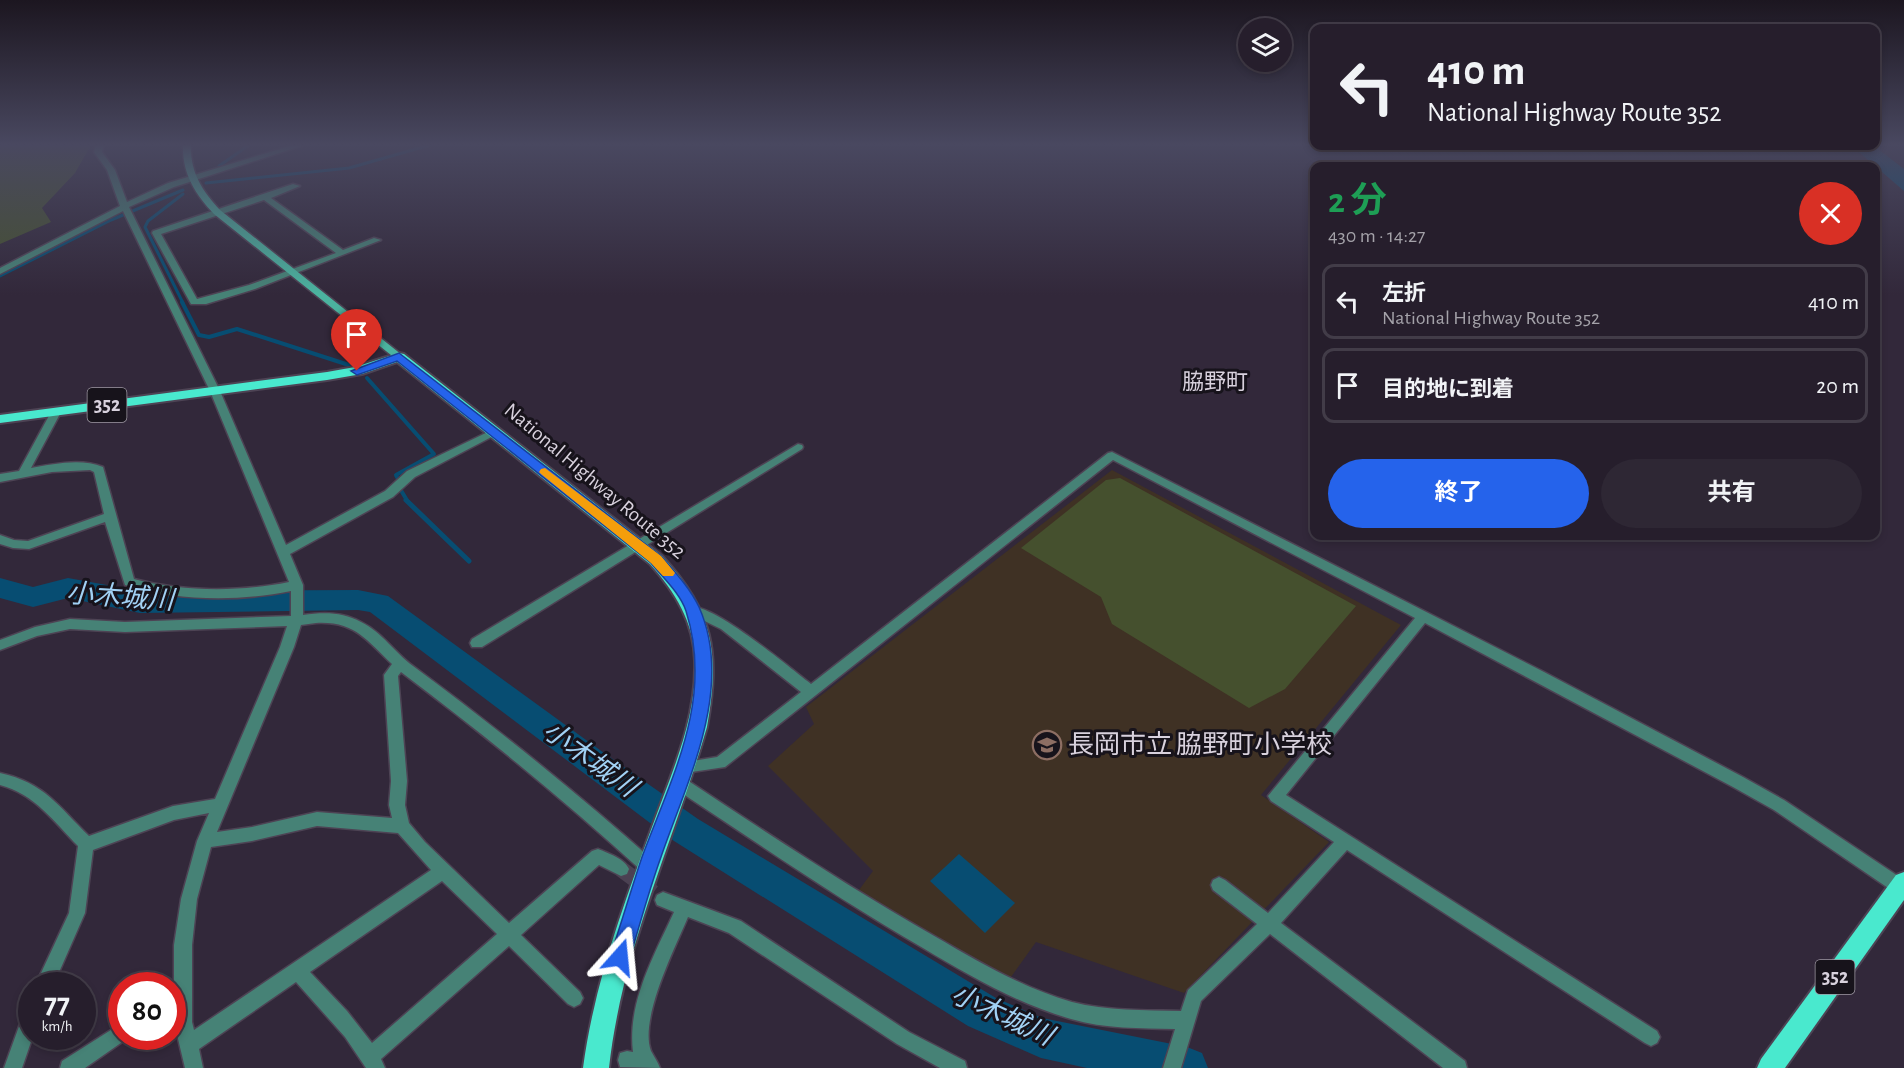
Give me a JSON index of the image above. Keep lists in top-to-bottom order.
{
  "streets": {
    "highway": ["352", "National Highway Route 352"]
  },
  "crossings": [
    ["352", "National Highway Route 352"]
  ],
  "districts": ["脇野町"],
  "water": ["小木城川"],
  "places": {
    "school or university": ["長岡市立 脇野町小学校"]
  },
  "page": {
    "turn": ["410 m", "National Highway Route 352"],
    "heading": ["2 分", "430 m · 14:27"],
    "list": [
      {
        "name": "左折",
        "note": "National Highway Route 352",
        "value": "410 m"
      },
      {
        "name": "目的地に到着",
        "value": "20 m"
      }
    ],
    "buttons": ["終了", "共有"],
    "speed": "77 km/h",
    "limit": "80"
  }
}
